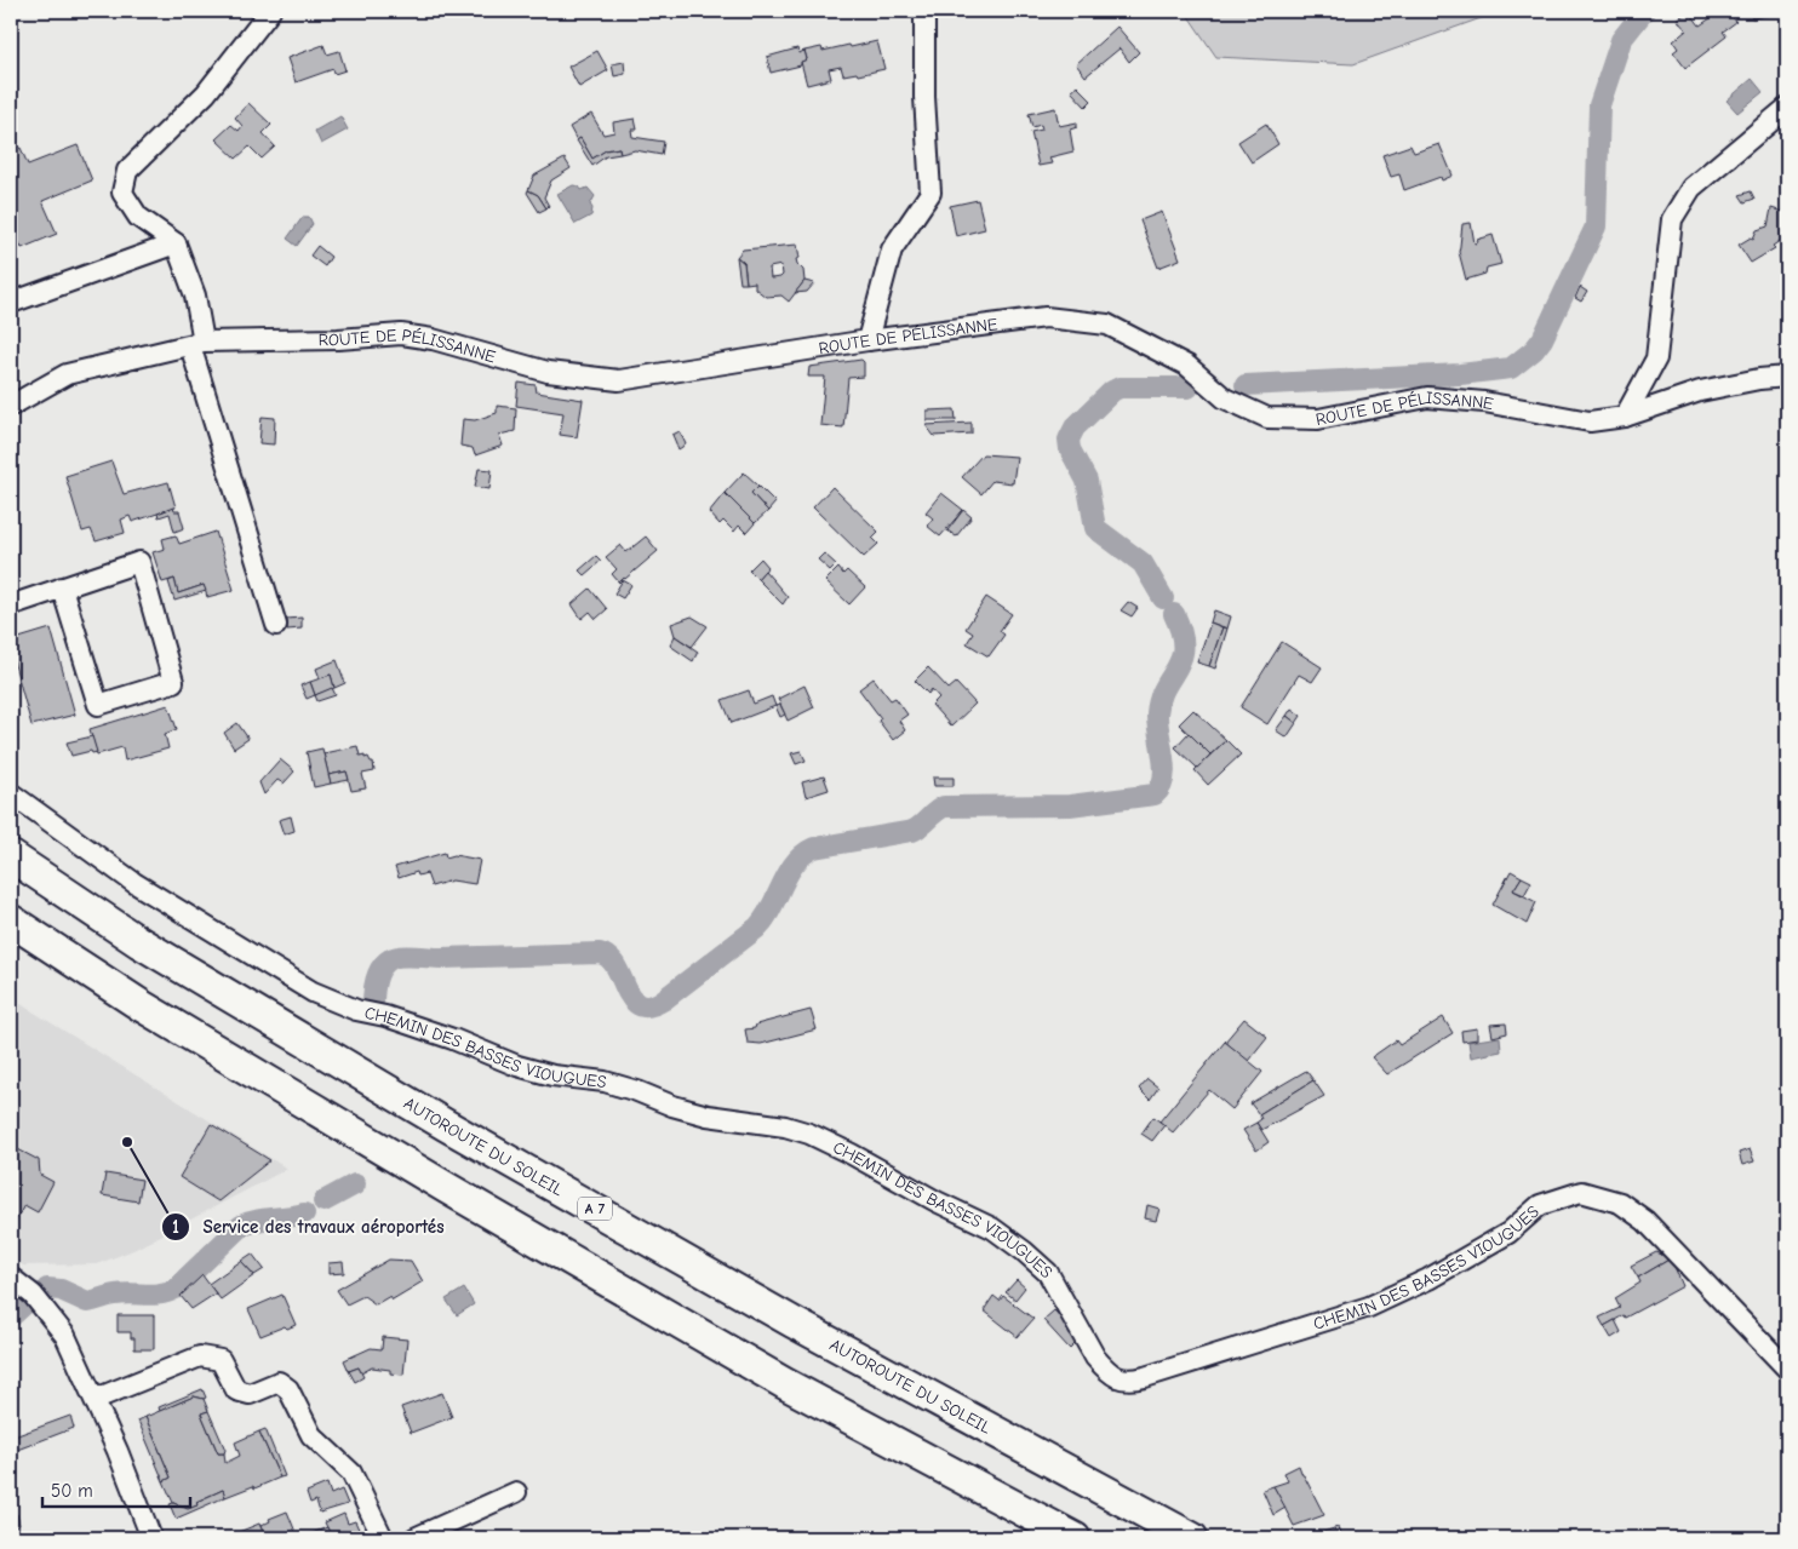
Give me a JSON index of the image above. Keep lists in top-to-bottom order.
{
  "streets": {
    "highway": ["AUTOROUTE DU SOLEIL", "A 7"],
    "street": ["ROUTE DE PÉLISSANNE", "CHEMIN DES BASSES VIOUGUES"]
  },
  "places": ["Service des travaux aéroportés"],
  "scale_bar": "50 m"
}
